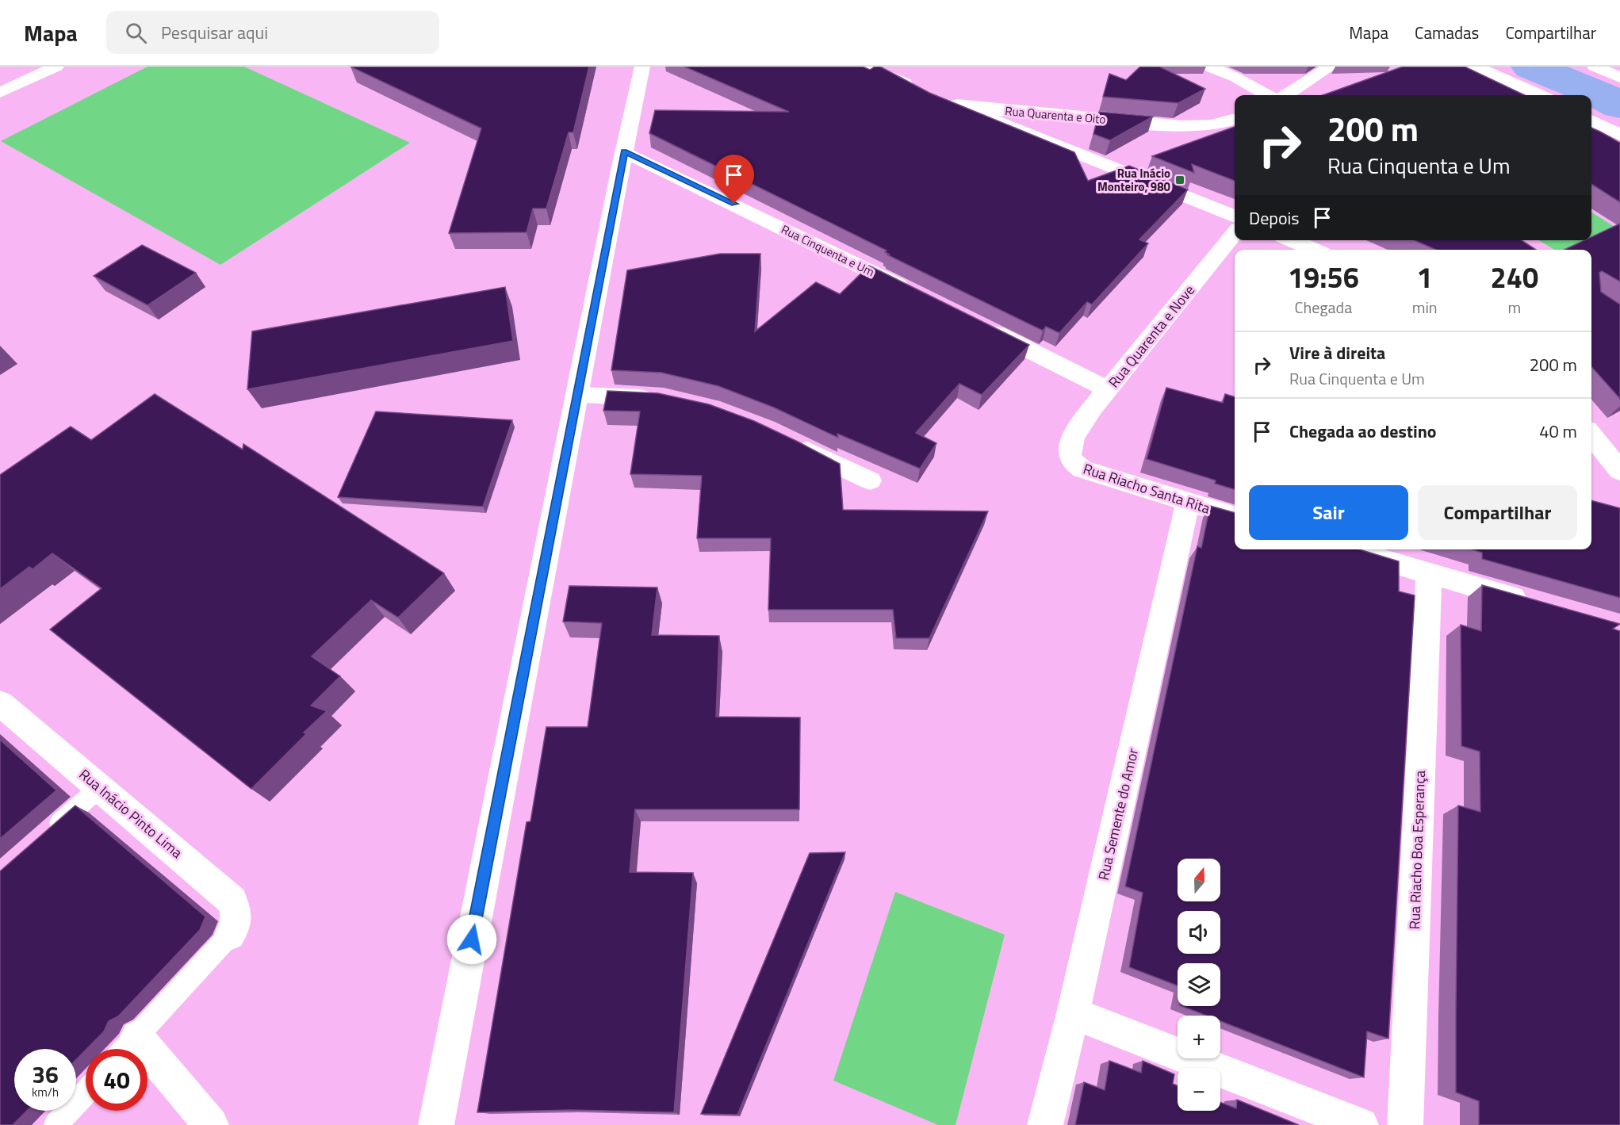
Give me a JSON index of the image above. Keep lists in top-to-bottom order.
{
  "streets": {
    "street": [
      "Rua Quarenta e Oito",
      "Rua Cinquenta e Um",
      "Rua Quarenta e Nove",
      "Rua Riacho Santa Rita",
      "Rua Inácio Pinto Lima",
      "Rua Semente do Amor",
      "Rua Riacho Boa Esperança"
    ]
  },
  "crossings": [
    ["Rua Quarenta e Nove", "Rua Riacho Santa Rita"],
    ["Rua Riacho Santa Rita", "Rua Semente do Amor"]
  ],
  "places": {
    "transit": ["Rua Inácio Monteiro, 980"]
  },
  "north": "top",
  "page": {
    "header": "Mapa",
    "search": "Pesquisar aqui",
    "nav": ["Mapa", "Camadas", "Compartilhar"],
    "turn": ["200 m", "Rua Cinquenta e Um"],
    "then": "Depois",
    "eta": [
      "19:56",
      "Chegada",
      "1",
      "min",
      "240",
      "m"
    ],
    "list": [
      {
        "name": "Vire à direita",
        "note": "Rua Cinquenta e Um",
        "value": "200 m"
      },
      {
        "name": "Chegada ao destino",
        "value": "40 m"
      }
    ],
    "buttons": ["Sair", "Compartilhar"],
    "map_buttons": ["+", "−"],
    "speed": "36 km/h",
    "limit": "40"
  }
}
